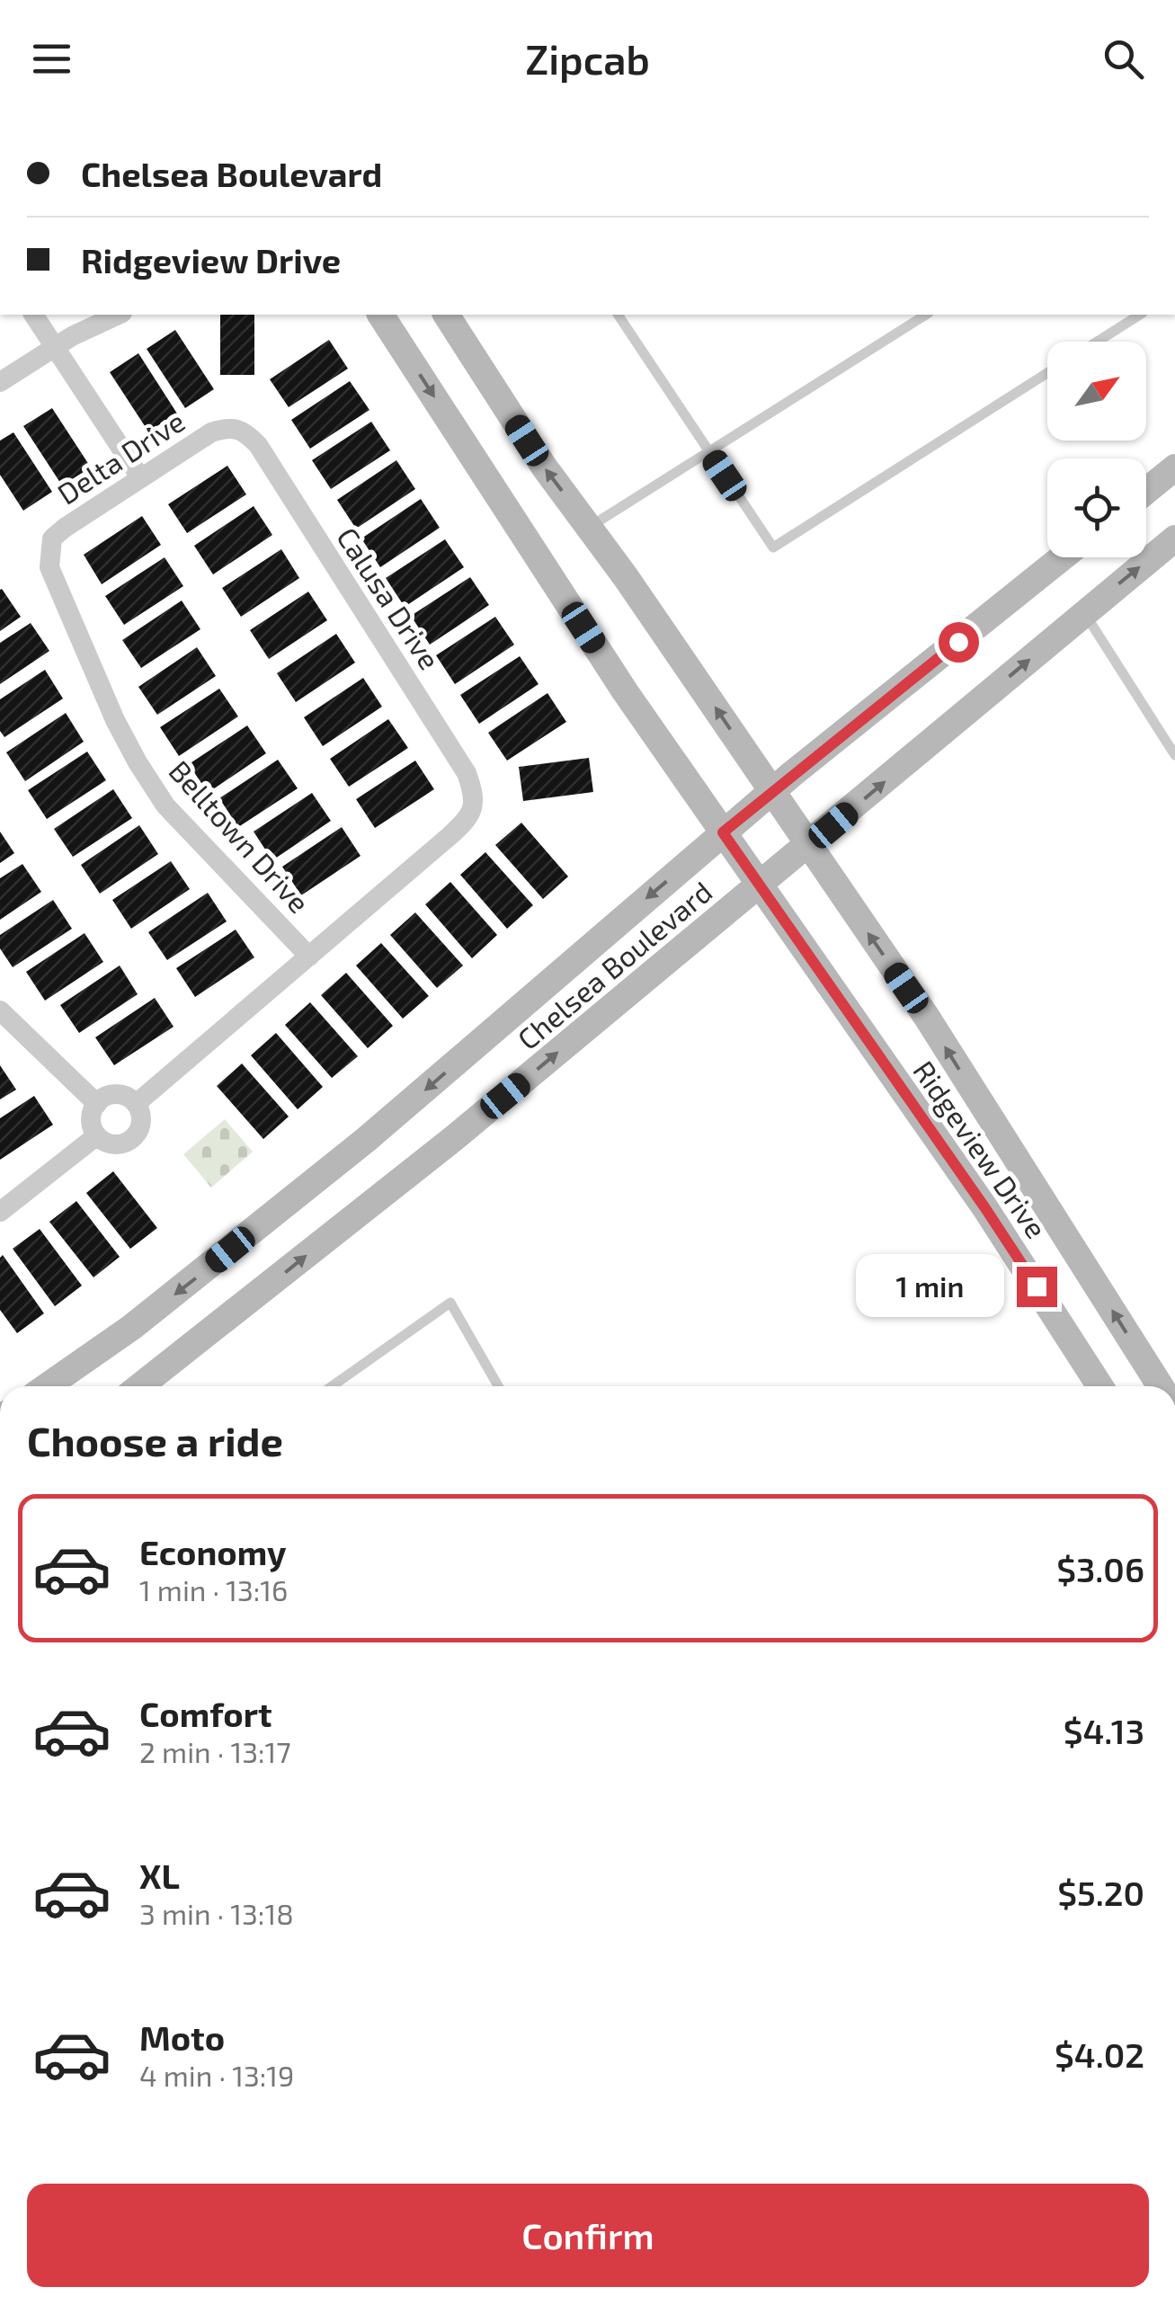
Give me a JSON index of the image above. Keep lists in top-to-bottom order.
{
  "streets": {
    "main road": ["Chelsea Boulevard", "Ridgeview Drive"],
    "street": ["Delta Drive", "Calusa Drive", "Belltown Drive"]
  },
  "crossings": [
    ["Delta Drive", "Calusa Drive"],
    ["Delta Drive", "Belltown Drive"],
    ["Calusa Drive", "Belltown Drive"],
    ["Chelsea Boulevard", "Ridgeview Drive"]
  ],
  "north": "top right",
  "page": {
    "header": "Zipcab",
    "banner": ["Chelsea Boulevard", "Ridgeview Drive"],
    "bubble": "1 min",
    "heading": "Choose a ride",
    "list": [
      {
        "name": "Economy",
        "note": "1 min · 13:16",
        "value": "$3.06"
      },
      {
        "name": "Comfort",
        "note": "2 min · 13:17",
        "value": "$4.13"
      },
      {
        "name": "XL",
        "note": "3 min · 13:18",
        "value": "$5.20"
      },
      {
        "name": "Moto",
        "note": "4 min · 13:19",
        "value": "$4.02"
      }
    ],
    "buttons": "Confirm"
  }
}
